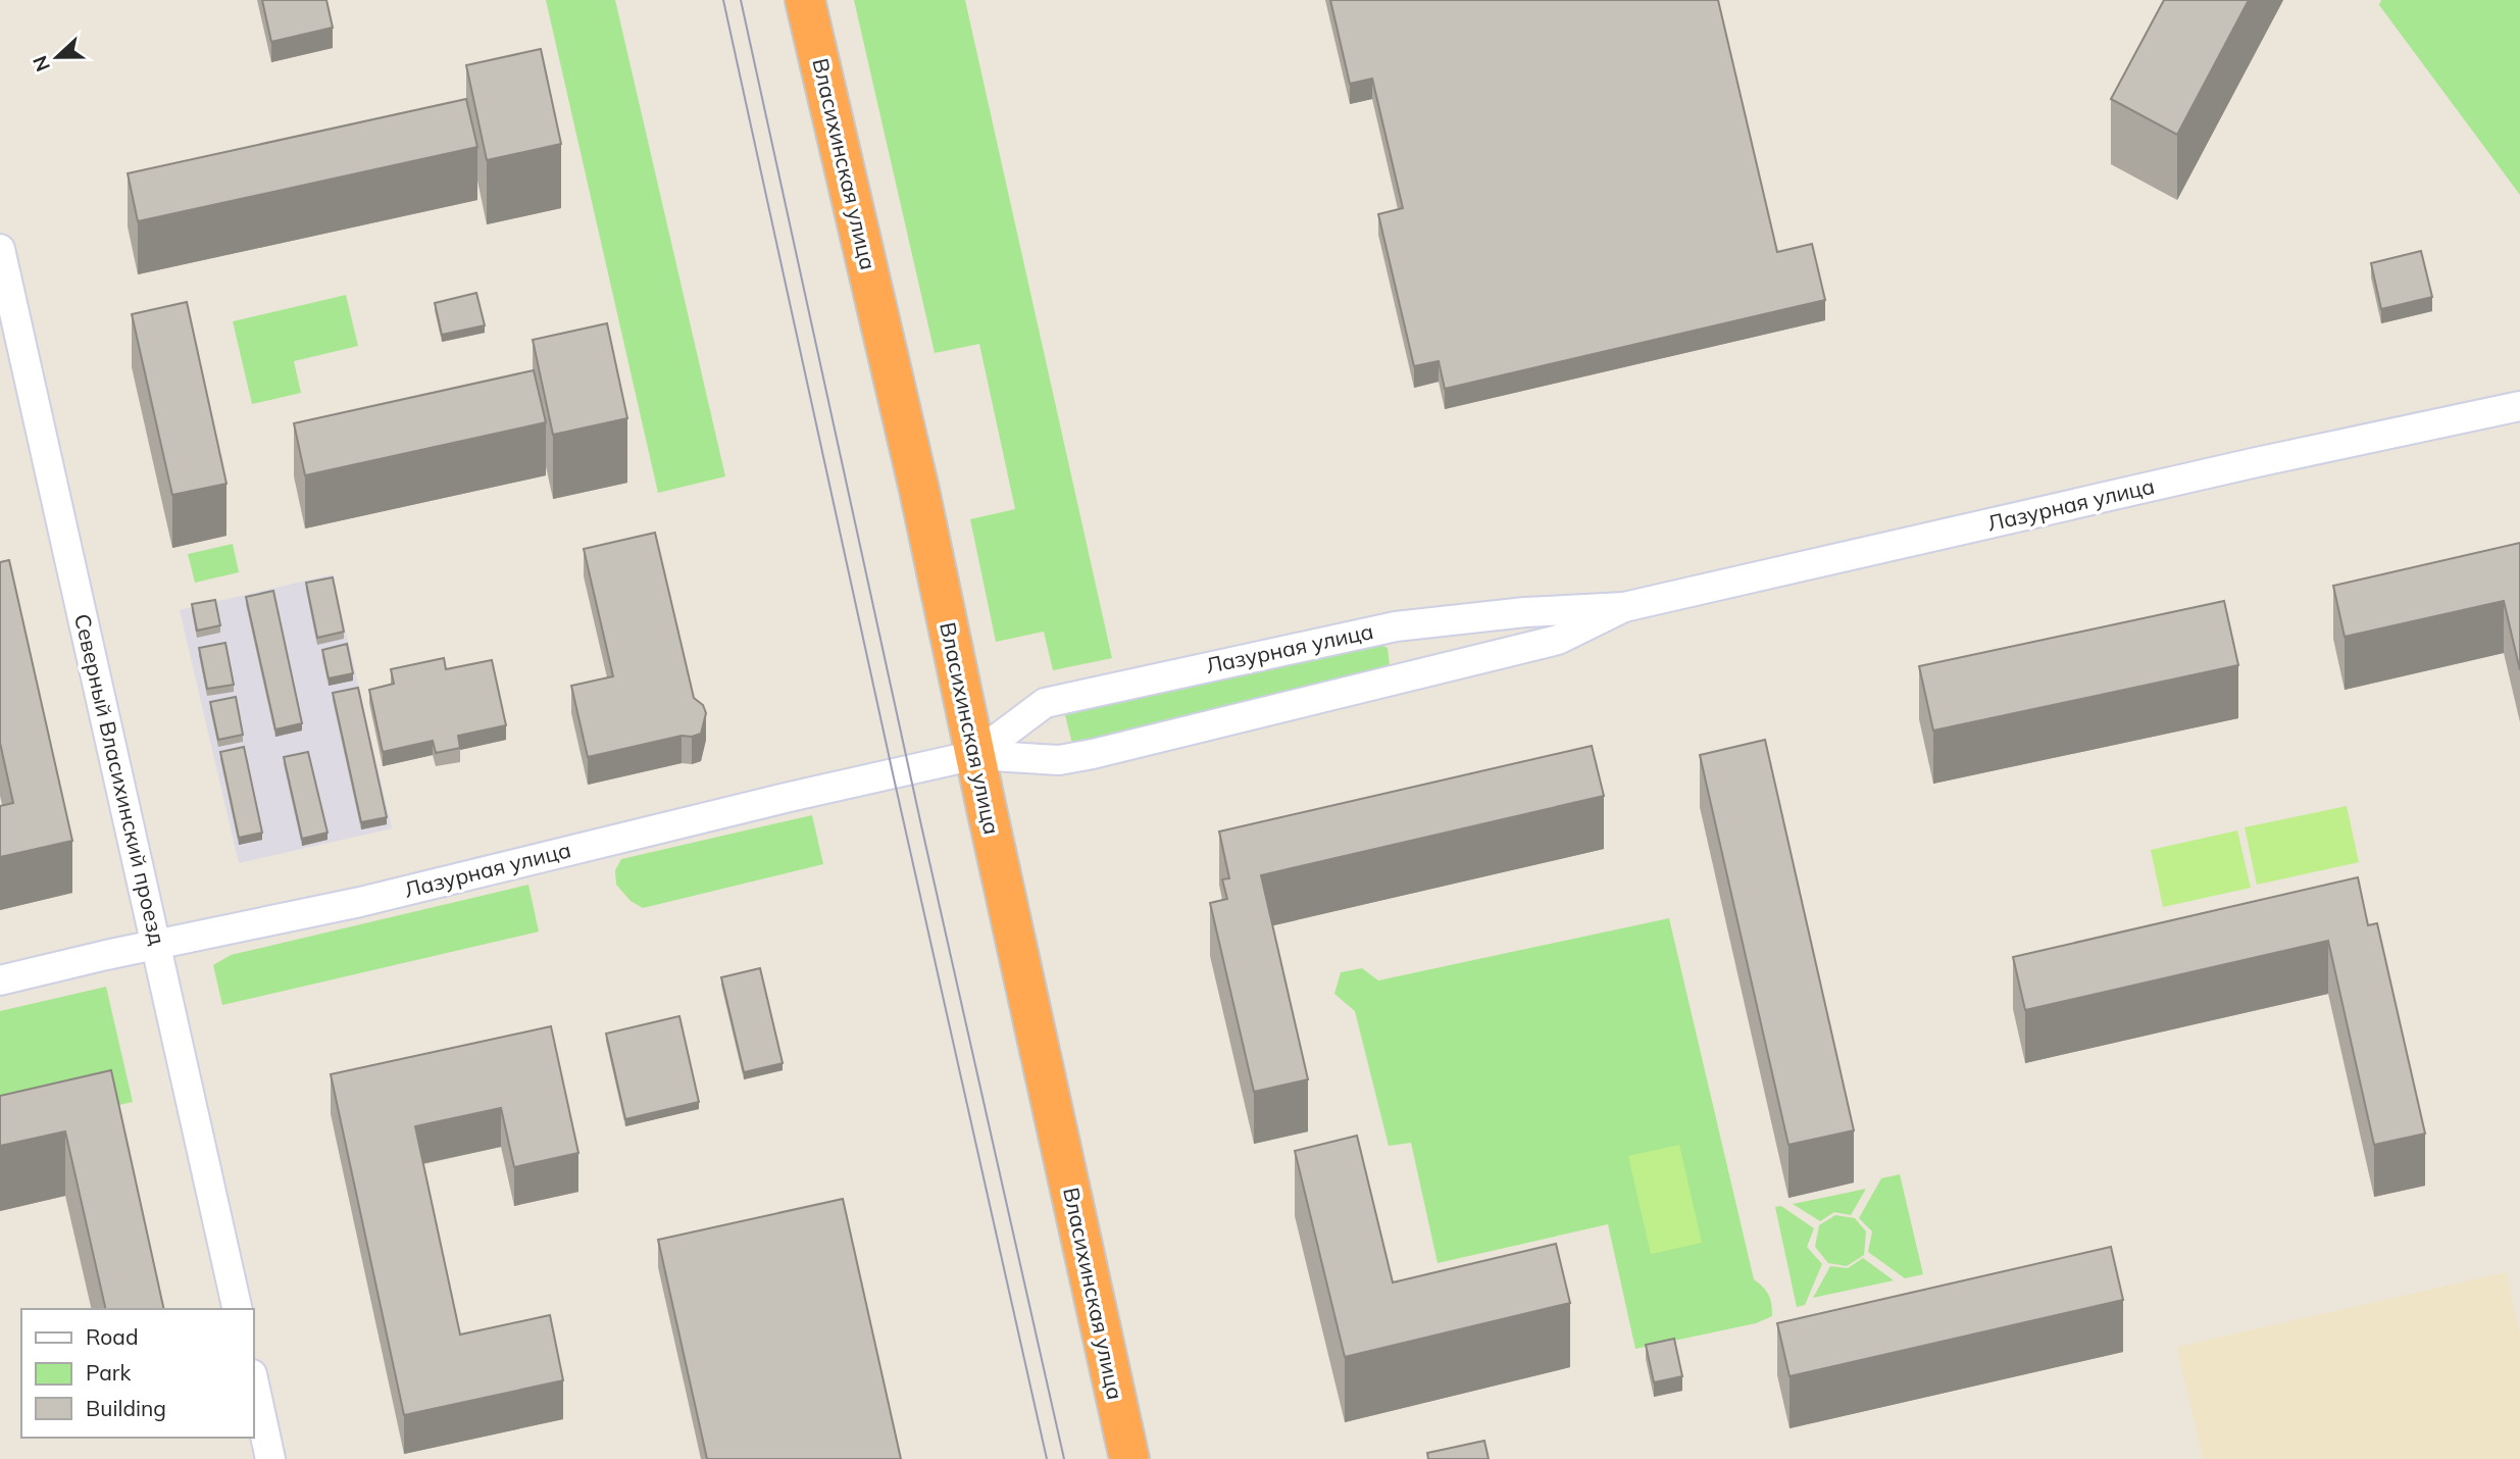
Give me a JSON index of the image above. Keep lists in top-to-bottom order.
{
  "streets": {
    "highway": ["Власихинская улица"],
    "street": ["Лазурная улица", "Северный Власихинский проезд"]
  },
  "crossings": [
    ["Власихинская улица", "Лазурная улица"],
    ["Лазурная улица", "Северный Власихинский проезд"]
  ],
  "legend": ["Road", "Park", "Building"],
  "north": "left"
}
